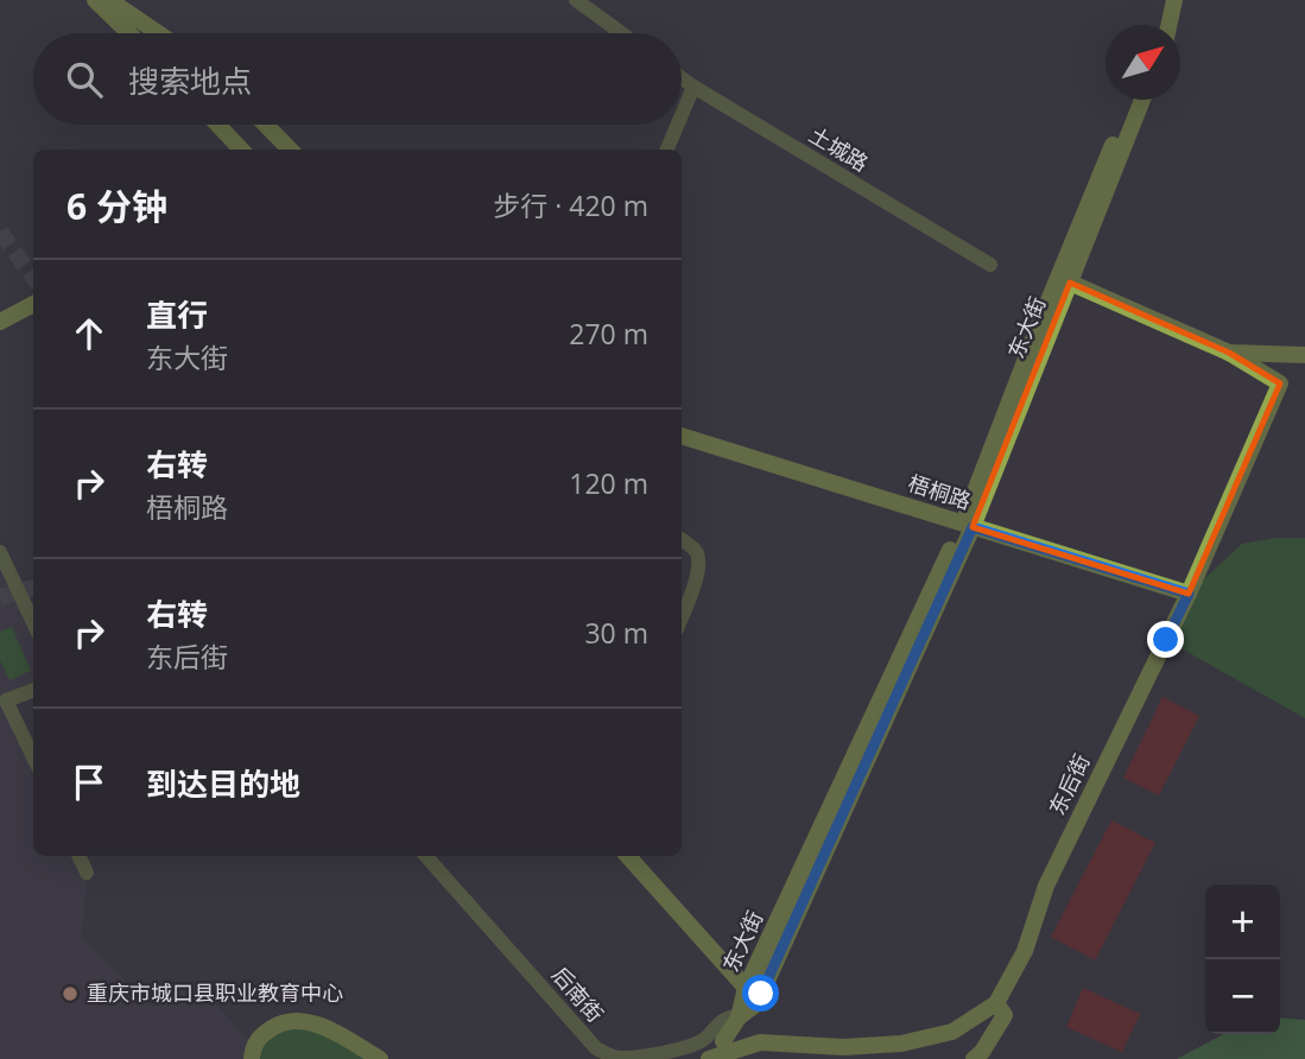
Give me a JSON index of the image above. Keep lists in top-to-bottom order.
{
  "streets": {
    "street": [
      "土城路",
      "东大街",
      "梧桐路",
      "东后街",
      "后南街"
    ]
  },
  "crossings": [
    ["东大街", "梧桐路"],
    ["东大街", "后南街"],
    ["梧桐路", "东后街"]
  ],
  "places": ["重庆市城口县职业教育中心"],
  "north": "top right",
  "page": {
    "search": "搜索地点",
    "heading": ["6 分钟", "步行 · 420 m"],
    "list": [
      ["直行", "东大街", "270 m"],
      ["右转", "梧桐路", "120 m"],
      ["右转", "东后街", "30 m"],
      "到达目的地"
    ],
    "map_buttons": ["+", "−"]
  }
}
